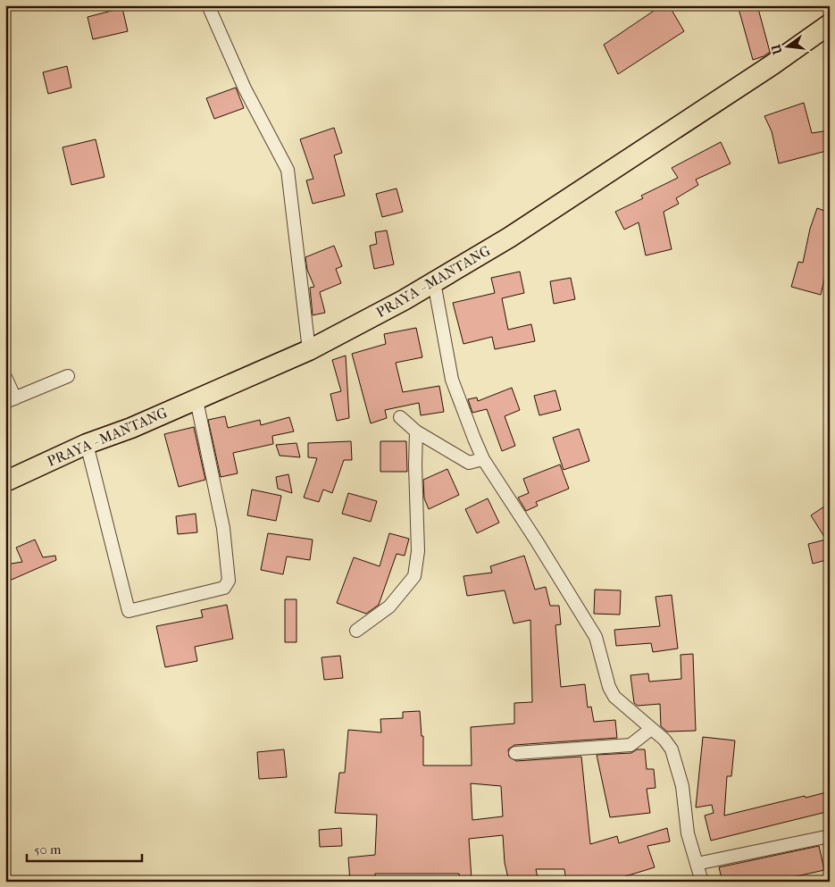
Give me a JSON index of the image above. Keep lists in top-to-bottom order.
{
  "streets": {
    "main road": ["PRAYA - MANTANG"]
  },
  "scale_bar": "50 m",
  "north": "left"
}
